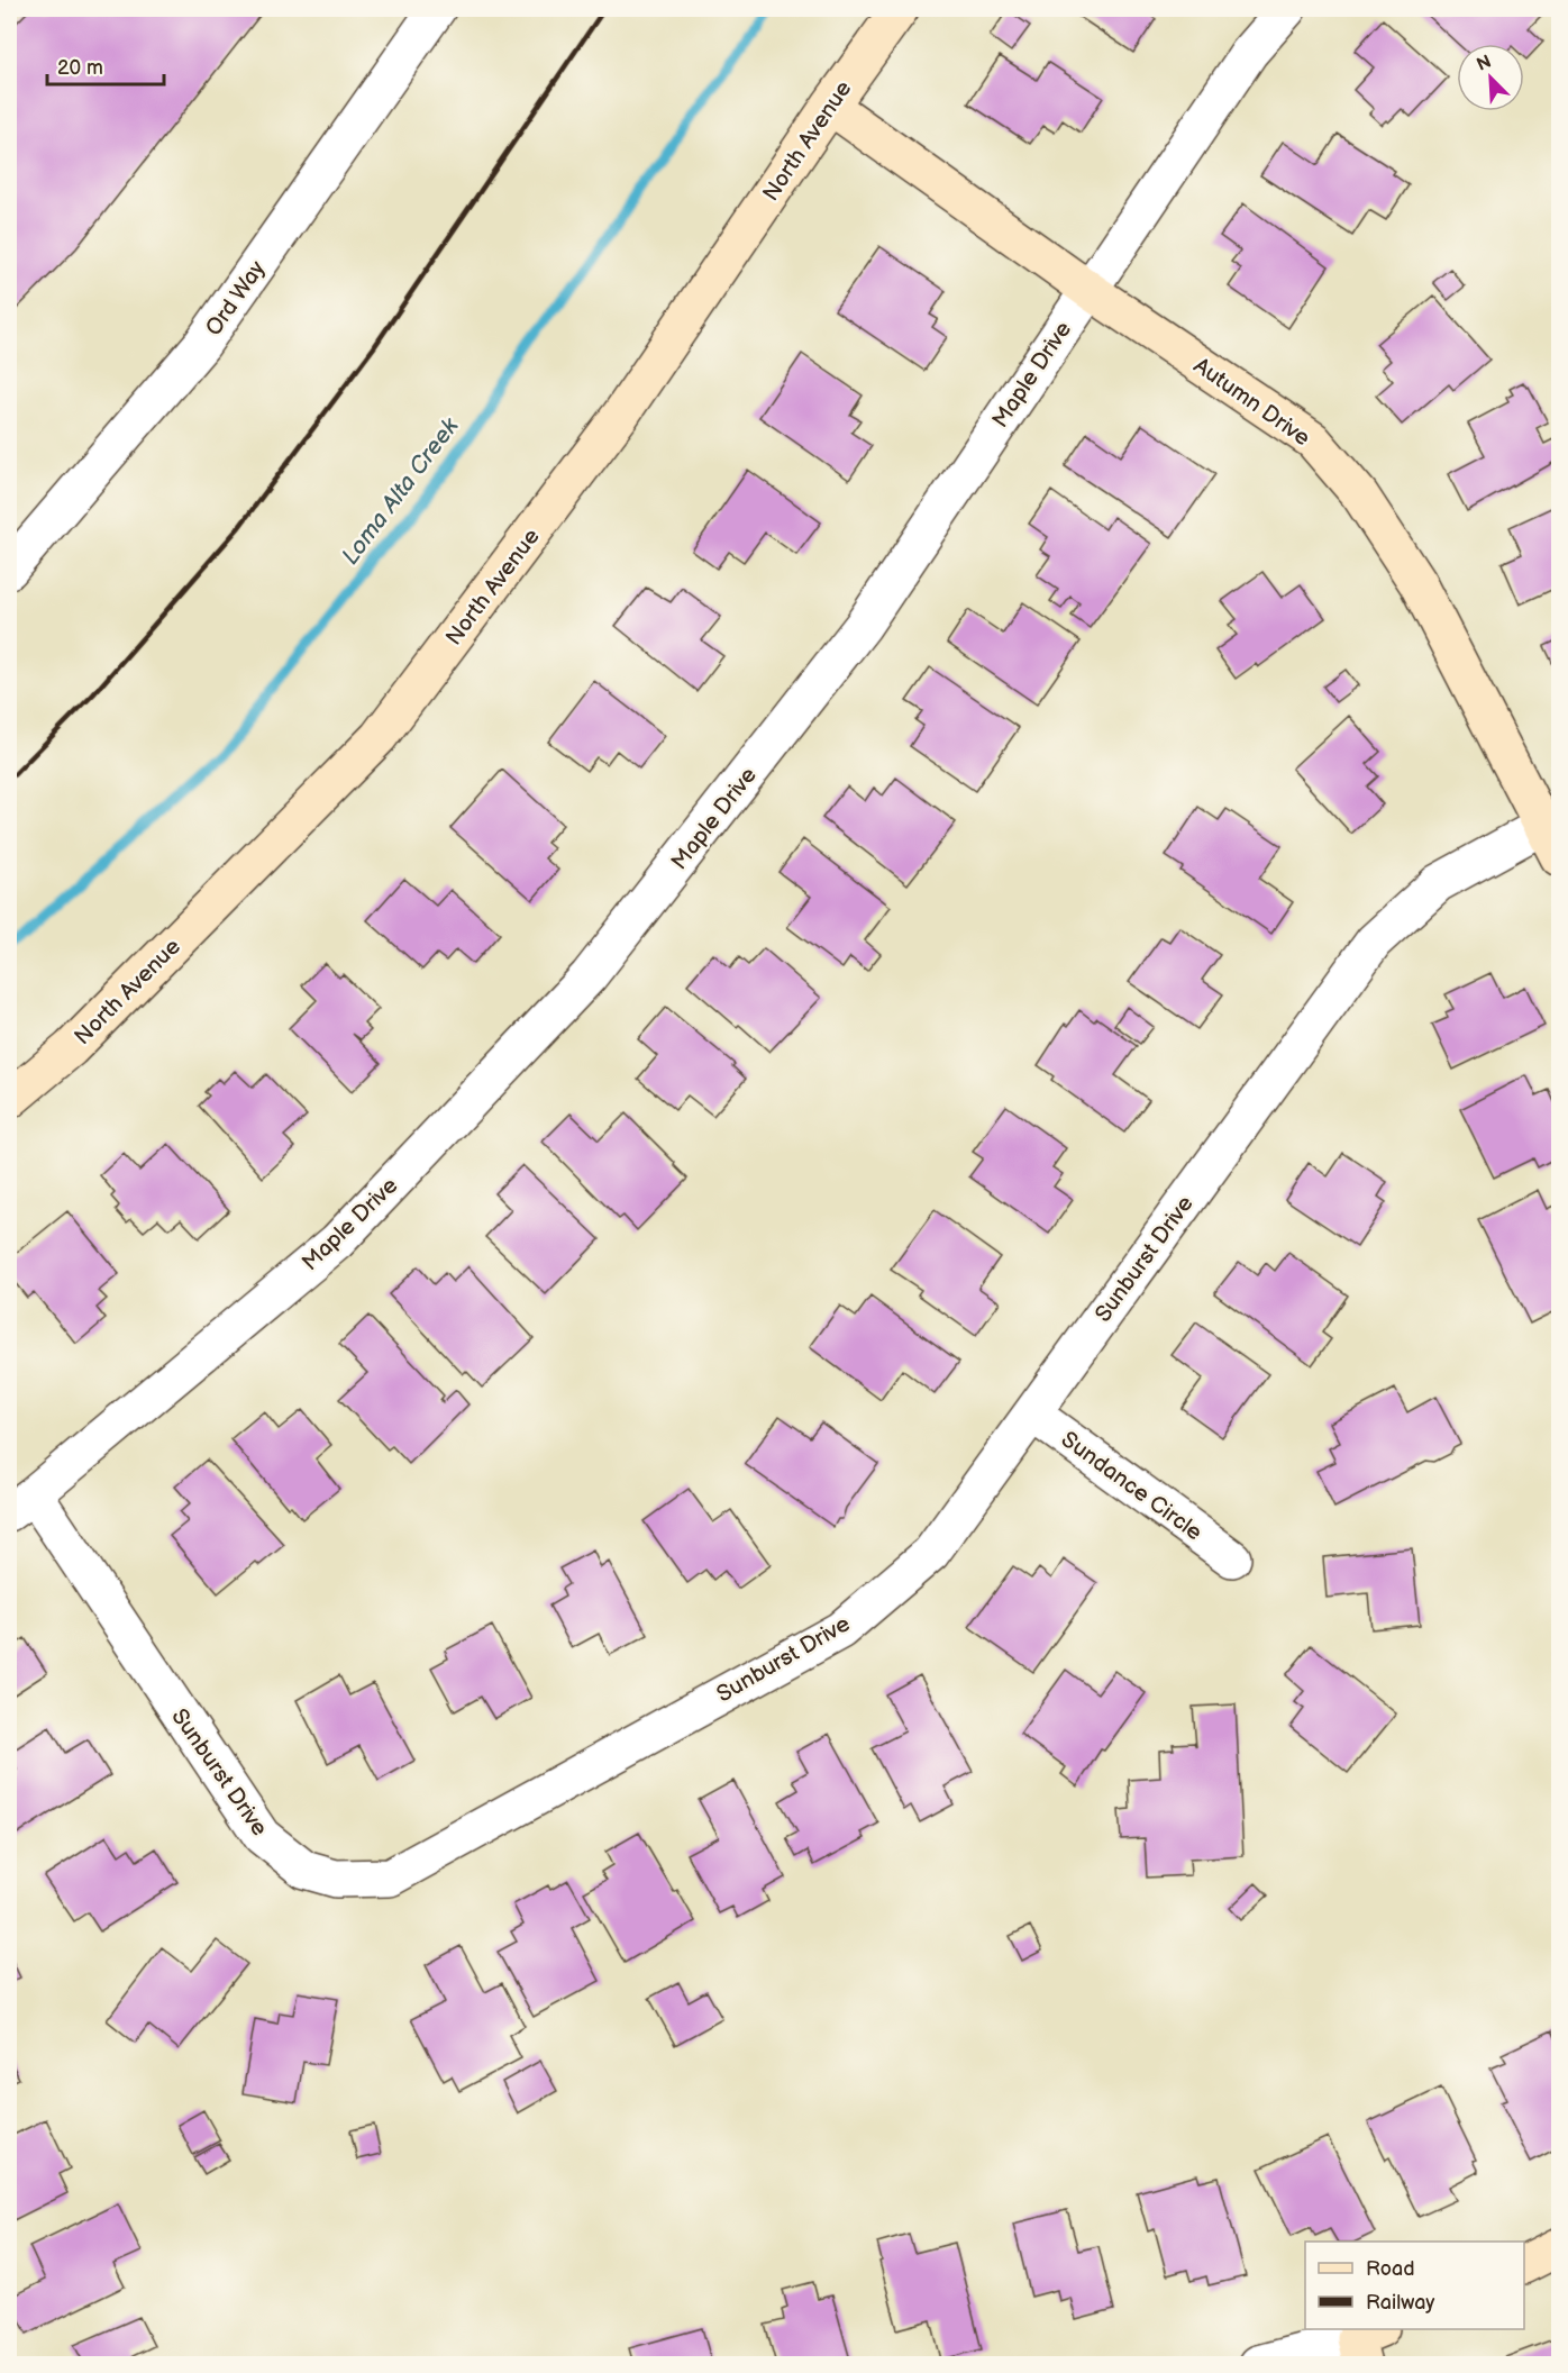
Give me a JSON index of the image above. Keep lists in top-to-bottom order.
{
  "streets": {
    "main road": ["North Avenue", "Autumn Drive"],
    "street": [
      "Ord Way",
      "Maple Drive",
      "Sunburst Drive",
      "Sundance Circle"
    ]
  },
  "crossings": [
    ["North Avenue", "Autumn Drive"],
    ["Maple Drive", "Autumn Drive"],
    ["Maple Drive", "Sunburst Drive"],
    ["Autumn Drive", "Sunburst Drive"],
    ["Sunburst Drive", "Sundance Circle"]
  ],
  "water": ["Loma Alta Creek"],
  "legend": ["Road", "Railway"],
  "scale_bar": "20 m",
  "north": "top left"
}
